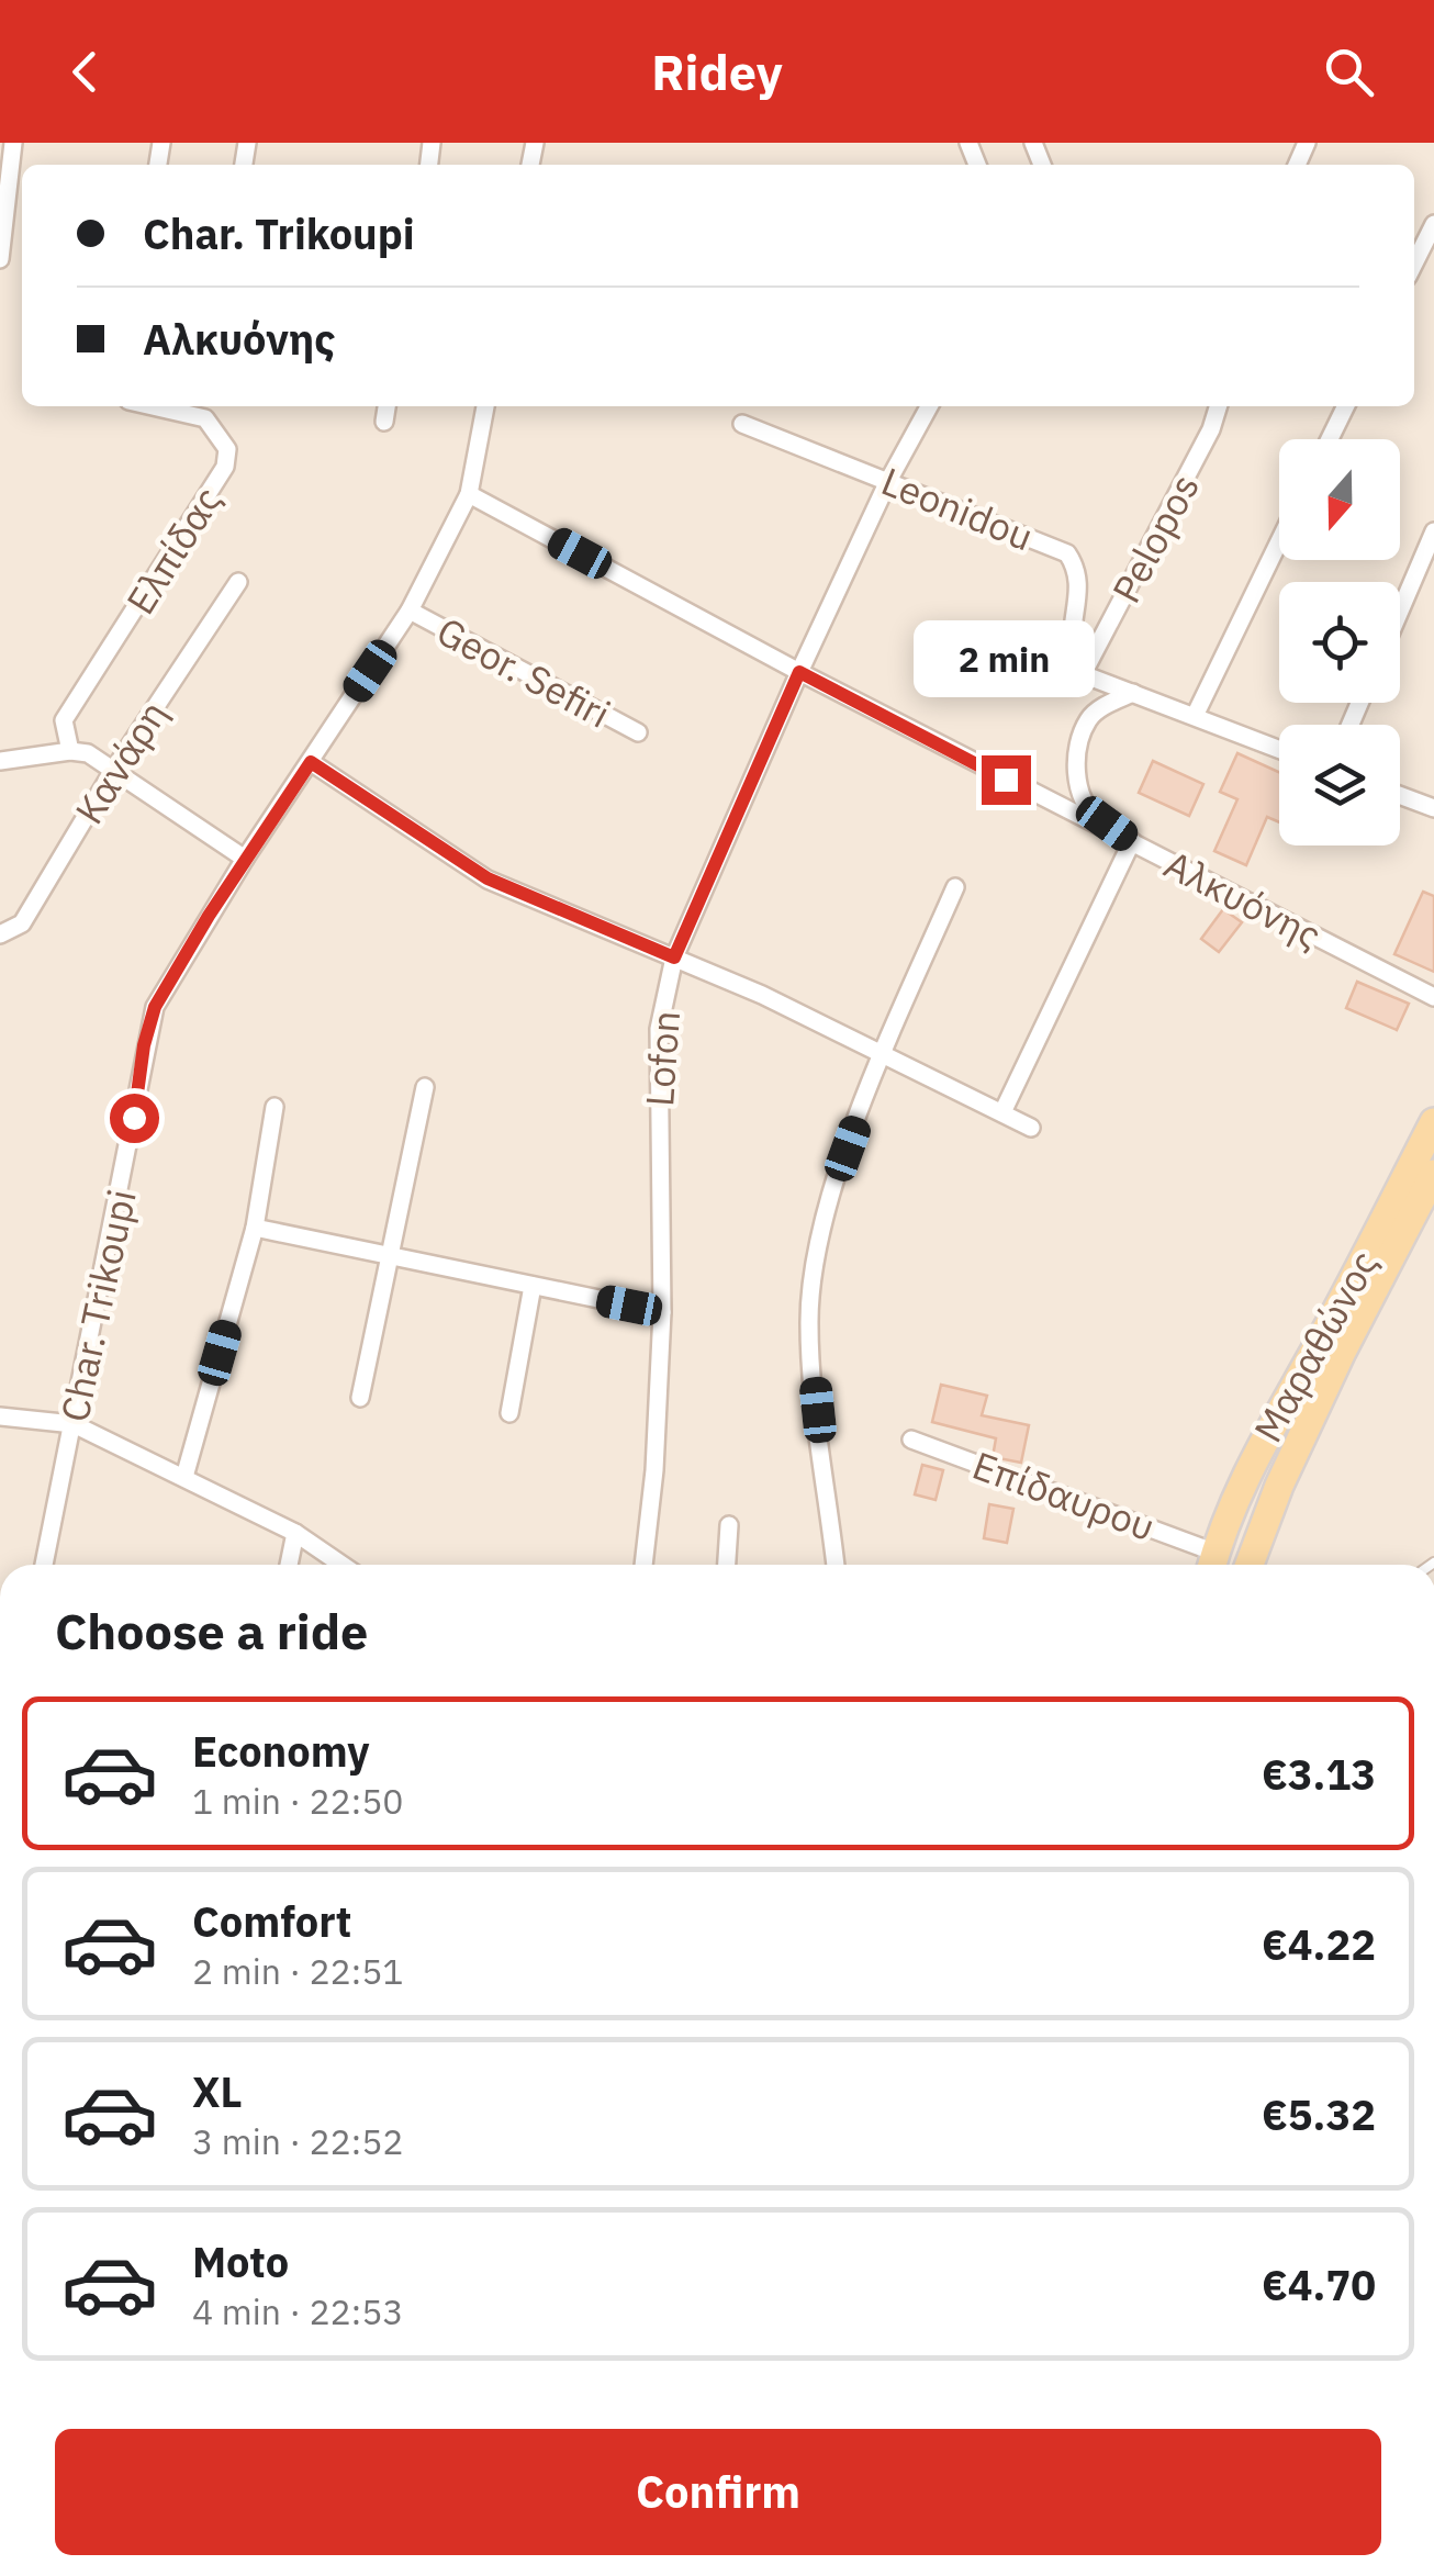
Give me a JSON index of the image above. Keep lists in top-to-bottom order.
{
  "streets": {
    "main road": ["Μαραθώνος"],
    "street": [
      "Leonidou",
      "Pelopos",
      "Ελπίδας",
      "Geor. Sefiri",
      "Κανάρη",
      "Αλκυόνης",
      "Lofon",
      "Char. Trikoupi",
      "Επίδαυρου"
    ]
  },
  "crossings": [
    ["Leonidou", "Pelopos"],
    ["Leonidou", "Lofon"],
    ["Geor. Sefiri", "Char. Trikoupi"],
    ["Αλκυόνης", "Lofon"],
    ["Αλκυόνης", "Char. Trikoupi"],
    ["Μαραθώνος", "Επίδαυρου"]
  ],
  "north": "bottom",
  "page": {
    "header": "Ridey",
    "banner": ["Char. Trikoupi", "Αλκυόνης"],
    "bubble": "2 min",
    "heading": "Choose a ride",
    "list": [
      {
        "name": "Economy",
        "note": "1 min · 22:50",
        "value": "€3.13"
      },
      {
        "name": "Comfort",
        "note": "2 min · 22:51",
        "value": "€4.22"
      },
      {
        "name": "XL",
        "note": "3 min · 22:52",
        "value": "€5.32"
      },
      {
        "name": "Moto",
        "note": "4 min · 22:53",
        "value": "€4.70"
      }
    ],
    "buttons": "Confirm"
  }
}
